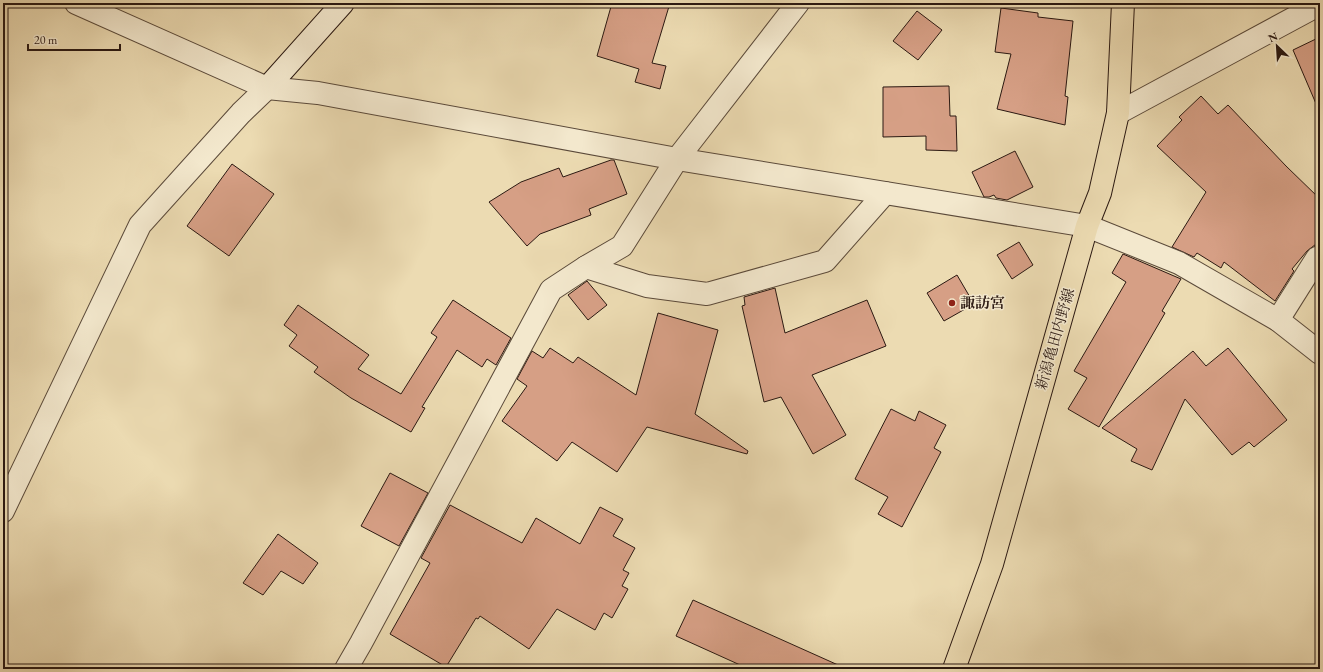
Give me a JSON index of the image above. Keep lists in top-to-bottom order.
{
  "streets": {
    "main road": ["新潟亀田内野線"]
  },
  "places": ["諏訪宮"],
  "scale_bar": "20 m",
  "north": "top left"
}
